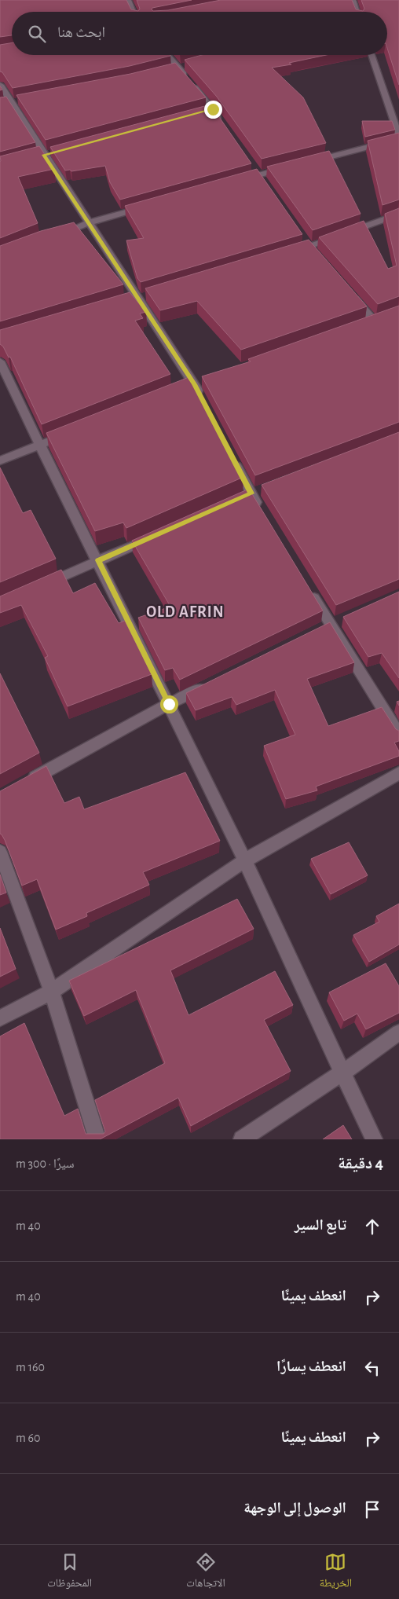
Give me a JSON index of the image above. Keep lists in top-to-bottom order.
{
  "districts": ["OLD AFRIN"],
  "page": {
    "search": "ابحث هنا",
    "heading": ["4 دقيقة", "سيرًا · 300 m"],
    "list": [
      ["تابع السير", "40 m"],
      ["انعطف يمينًا", "40 m"],
      ["انعطف يسارًا", "160 m"],
      ["انعطف يمينًا", "60 m"],
      "الوصول إلى الوجهة"
    ],
    "nav": ["الخريطة", "الاتجاهات", "المحفوظات"]
  }
}
